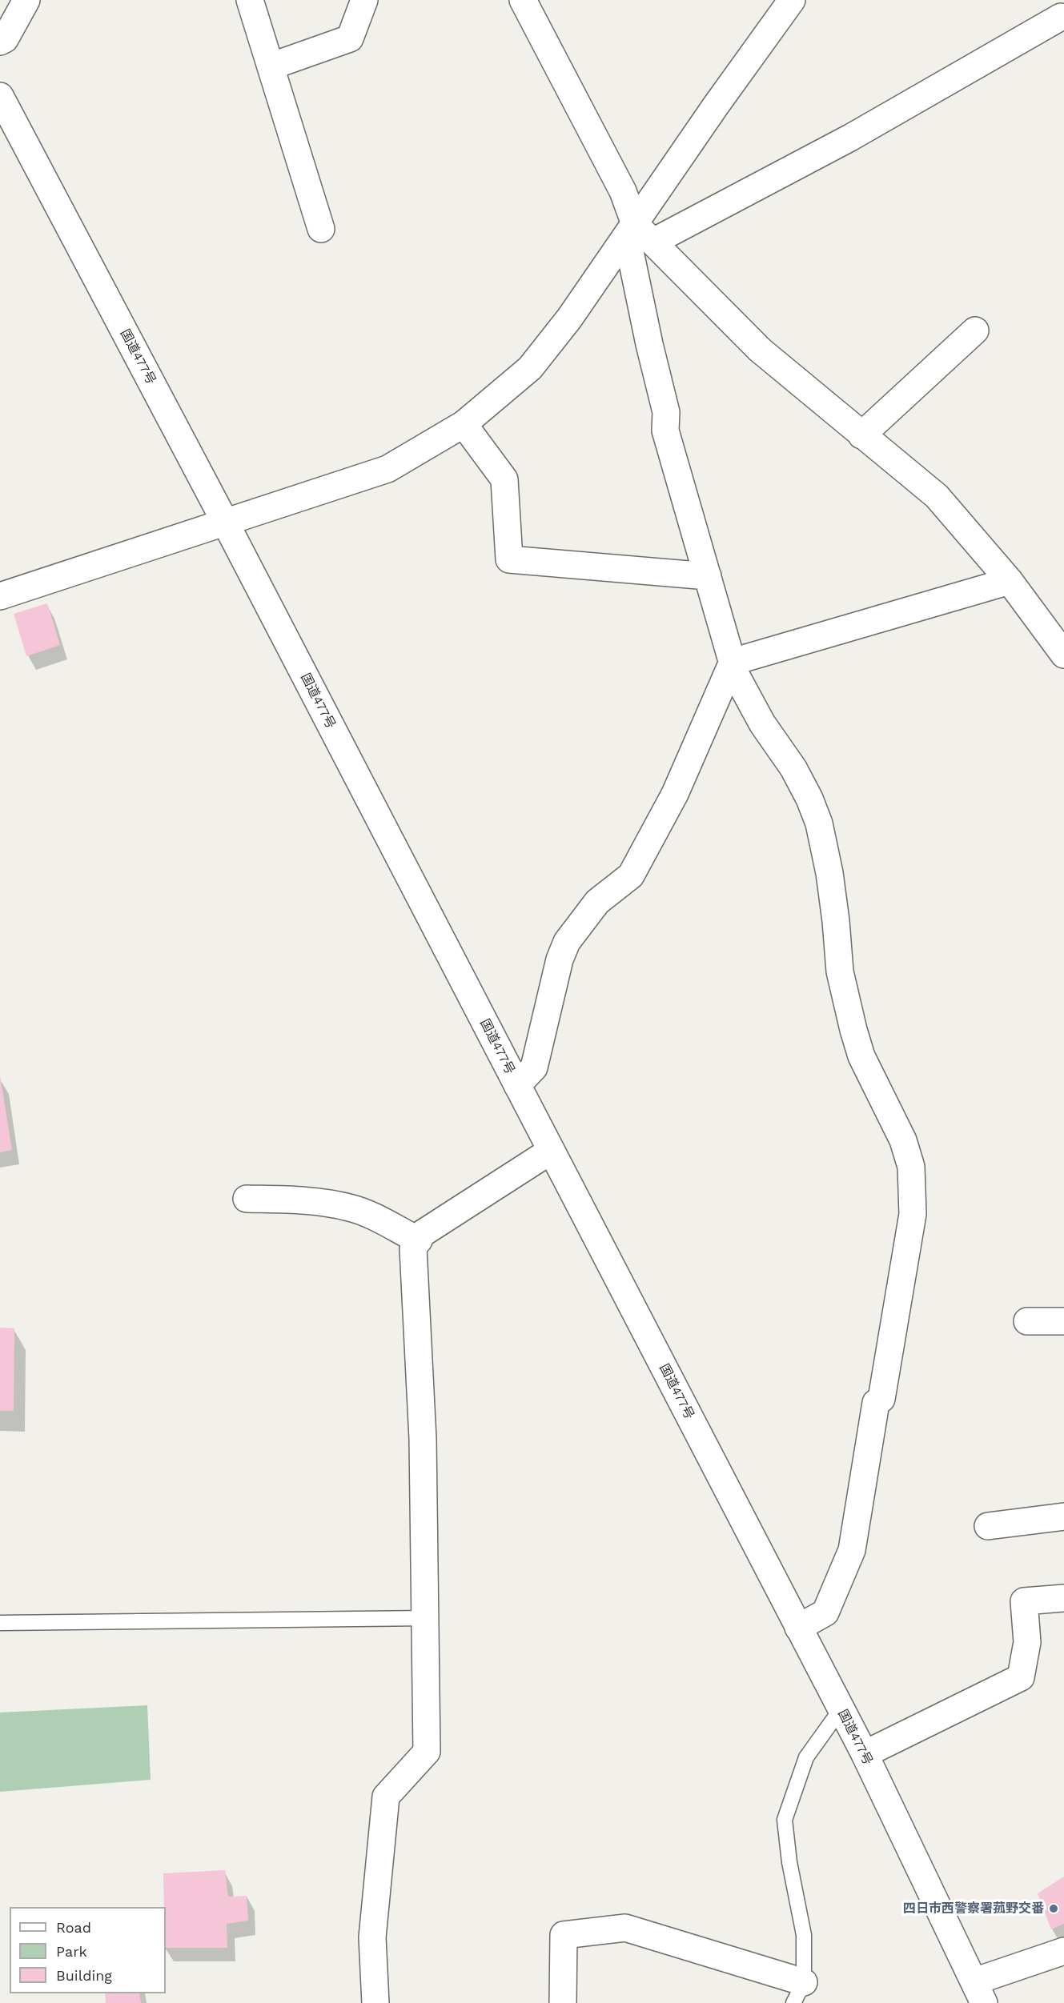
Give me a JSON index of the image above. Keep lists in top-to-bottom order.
{
  "streets": {
    "main road": ["国道477号"]
  },
  "places": ["四日市西警察署菰野交番"],
  "legend": ["Road", "Park", "Building"]
}
